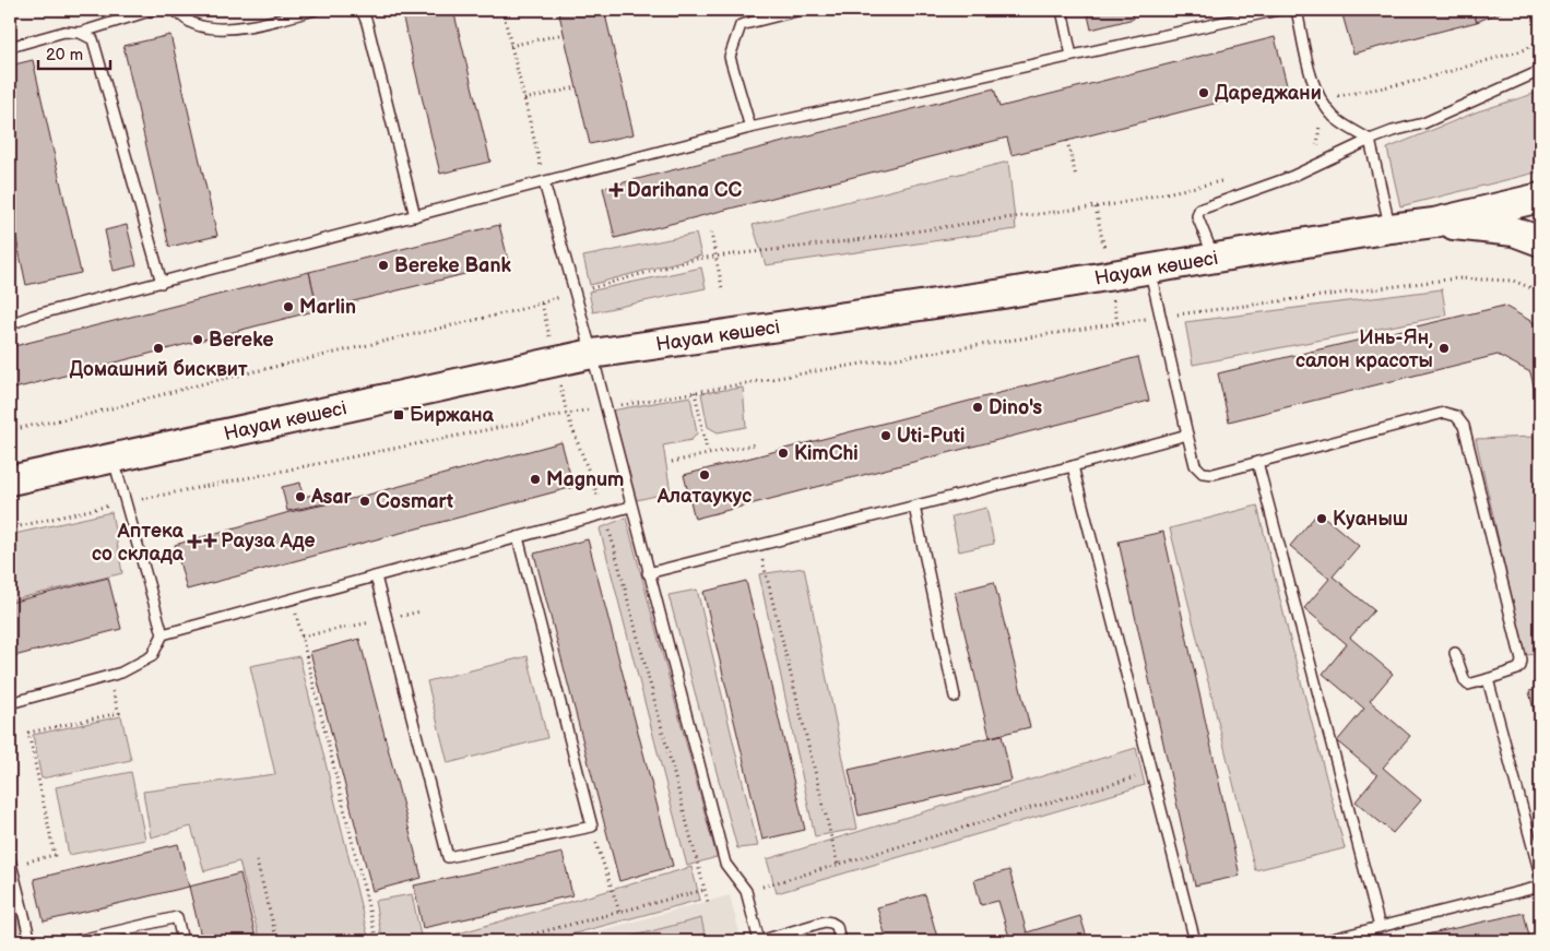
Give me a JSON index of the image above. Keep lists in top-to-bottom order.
{
  "streets": {
    "street": ["Науаи көшесі"]
  },
  "places": {
    "other": [
      "Дареджани",
      "Bereke Bank",
      "Marlin",
      "Bereke",
      "Домашний бисквит",
      "Инь-Ян, салон красоты",
      "Dino's",
      "Uti-Puti",
      "KimChi",
      "Алатаукус",
      "Magnum",
      "Asar",
      "Cosmart",
      "Куаныш"
    ],
    "health": ["Darihana CC", "Рауза Аде", "Аптека со склада"],
    "transit": ["Биржана"]
  },
  "scale_bar": "20 m"
}
